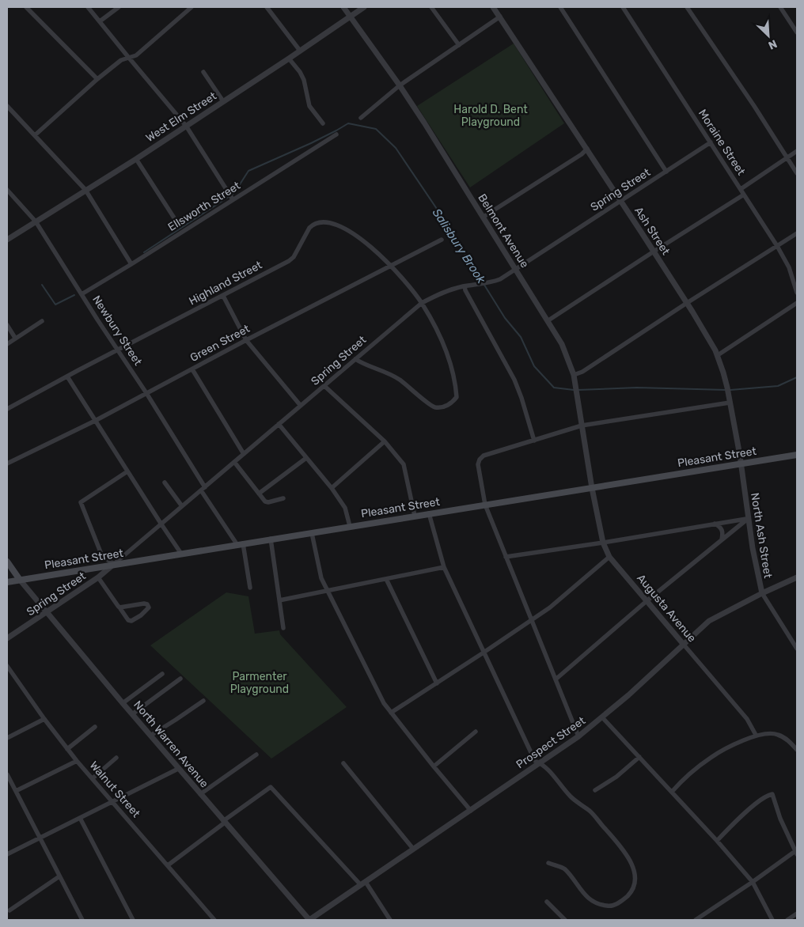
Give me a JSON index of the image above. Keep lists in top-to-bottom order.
{
  "streets": {
    "main road": ["Pleasant Street"],
    "street": [
      "West Elm Street",
      "Moraine Street",
      "Spring Street",
      "Ellsworth Street",
      "Belmont Avenue",
      "Ash Street",
      "Highland Street",
      "Newbury Street",
      "Green Street",
      "North Ash Street",
      "Augusta Avenue",
      "Prospect Street",
      "North Warren Avenue",
      "Walnut Street"
    ]
  },
  "crossings": [
    ["West Elm Street", "Belmont Avenue"],
    ["West Elm Street", "Newbury Street"],
    ["Moraine Street", "Spring Street"],
    ["Spring Street", "Belmont Avenue"],
    ["Spring Street", "Ash Street"],
    ["Spring Street", "Highland Street"],
    ["Spring Street", "Newbury Street"],
    ["Spring Street", "Pleasant Street"],
    ["Spring Street", "North Warren Avenue"],
    ["Ellsworth Street", "Newbury Street"],
    ["Belmont Avenue", "Pleasant Street"],
    ["Belmont Avenue", "Augusta Avenue"],
    ["Ash Street", "Pleasant Street"],
    ["Ash Street", "North Ash Street"],
    ["Highland Street", "Newbury Street"],
    ["Highland Street", "Green Street"],
    ["Newbury Street", "Green Street"],
    ["Newbury Street", "Pleasant Street"],
    ["Pleasant Street", "North Ash Street"],
    ["Pleasant Street", "Augusta Avenue"],
    ["Pleasant Street", "North Warren Avenue"],
    ["North Ash Street", "Prospect Street"],
    ["Augusta Avenue", "Prospect Street"],
    ["Prospect Street", "North Warren Avenue"]
  ],
  "water": ["Salisbury Brook"],
  "parks": ["Harold D. Bent Playground", "Parmenter Playground"],
  "north": "bottom right"
}
